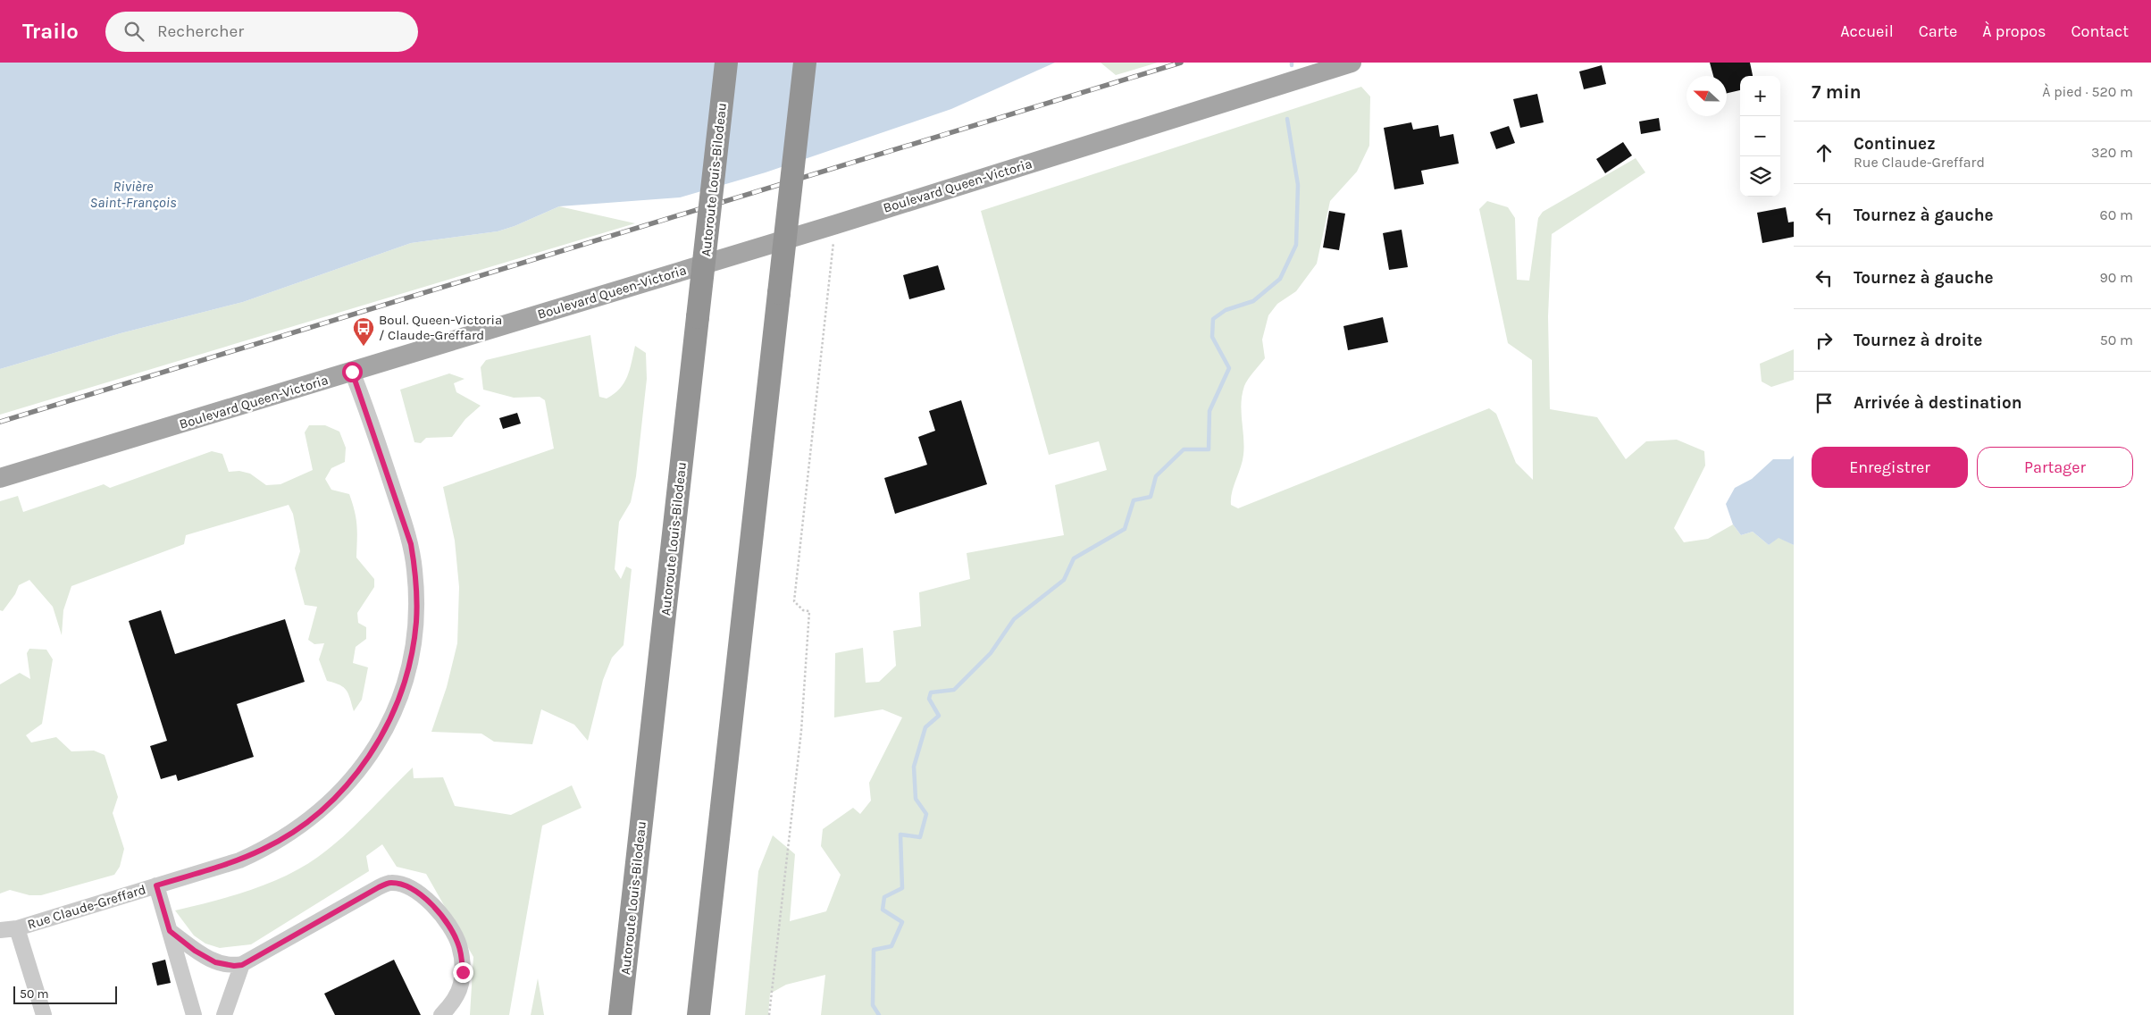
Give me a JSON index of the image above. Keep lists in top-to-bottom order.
{
  "streets": {
    "highway": ["Autoroute Louis-Bilodeau"],
    "main road": ["Boulevard Queen-Victoria"],
    "street": ["Rue Claude-Greffard"]
  },
  "crossings": [
    ["Boulevard Queen-Victoria", "Rue Claude-Greffard"]
  ],
  "water": ["Rivière Saint-François"],
  "places": {
    "bus stop": ["Boul. Queen-Victoria / Claude-Greffard"]
  },
  "scale_bar": "50 m",
  "north": "left",
  "page": {
    "header": "Trailo",
    "search": "Rechercher",
    "nav": [
      "Accueil",
      "Carte",
      "À propos",
      "Contact"
    ],
    "heading": ["7 min", "À pied · 520 m"],
    "map_buttons": ["+", "−"],
    "list": [
      ["Continuez", "Rue Claude-Greffard", "320 m"],
      ["Tournez à gauche", "60 m"],
      ["Tournez à gauche", "90 m"],
      ["Tournez à droite", "50 m"],
      "Arrivée à destination"
    ],
    "buttons": ["Enregistrer", "Partager"],
    "scale": "50 m"
  }
}
